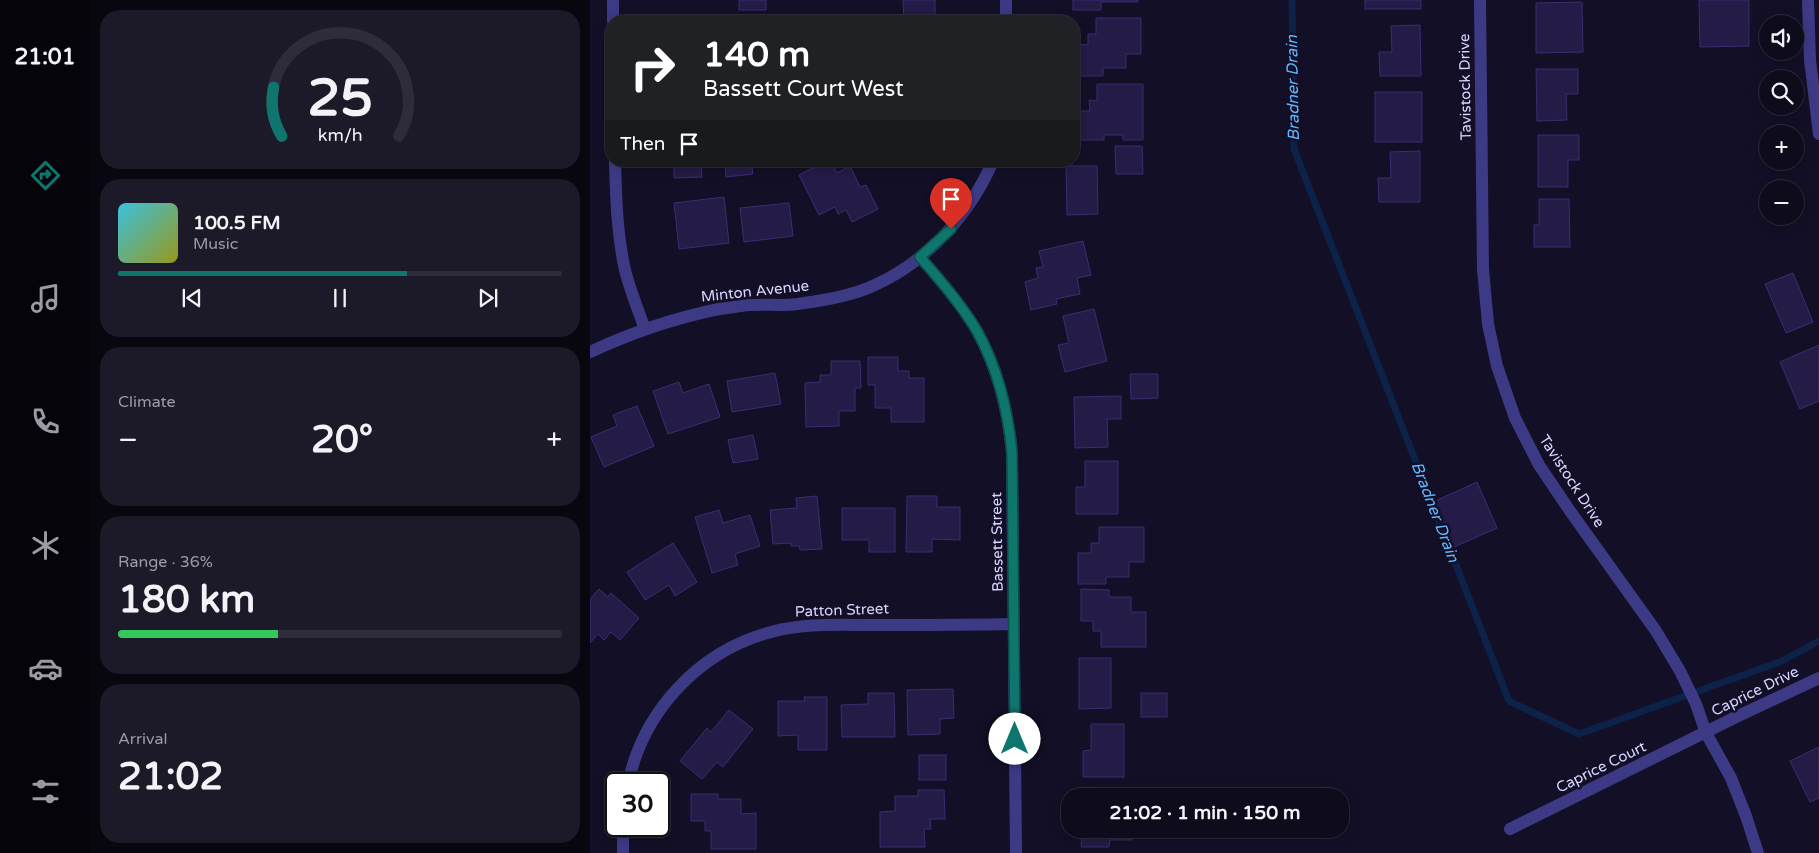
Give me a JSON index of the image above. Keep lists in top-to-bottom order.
{
  "streets": {
    "street": [
      "Tavistock Drive",
      "Minton Avenue",
      "Bassett Street",
      "Patton Street",
      "Caprice Drive",
      "Caprice Court"
    ]
  },
  "crossings": [
    ["Tavistock Drive", "Caprice Drive"],
    ["Tavistock Drive", "Caprice Court"],
    ["Minton Avenue", "Bassett Street"],
    ["Bassett Street", "Patton Street"],
    ["Caprice Drive", "Caprice Court"]
  ],
  "water": ["Bradner Drain"],
  "page": {
    "tabs": "21:01",
    "map_buttons": ["+", "−"],
    "turn": ["140 m", "Bassett Court West"],
    "then": "Then",
    "song": ["100.5 FM", "Music"],
    "tile": [
      "Climate",
      ["Range · 36%", "180 km"],
      ["Arrival", "21:02"]
    ],
    "heat": ["−", "20°", "+"],
    "limit": "30",
    "trip": "21:02 · 1 min · 150 m",
    "gauge": ["25", "km/h"]
  }
}
